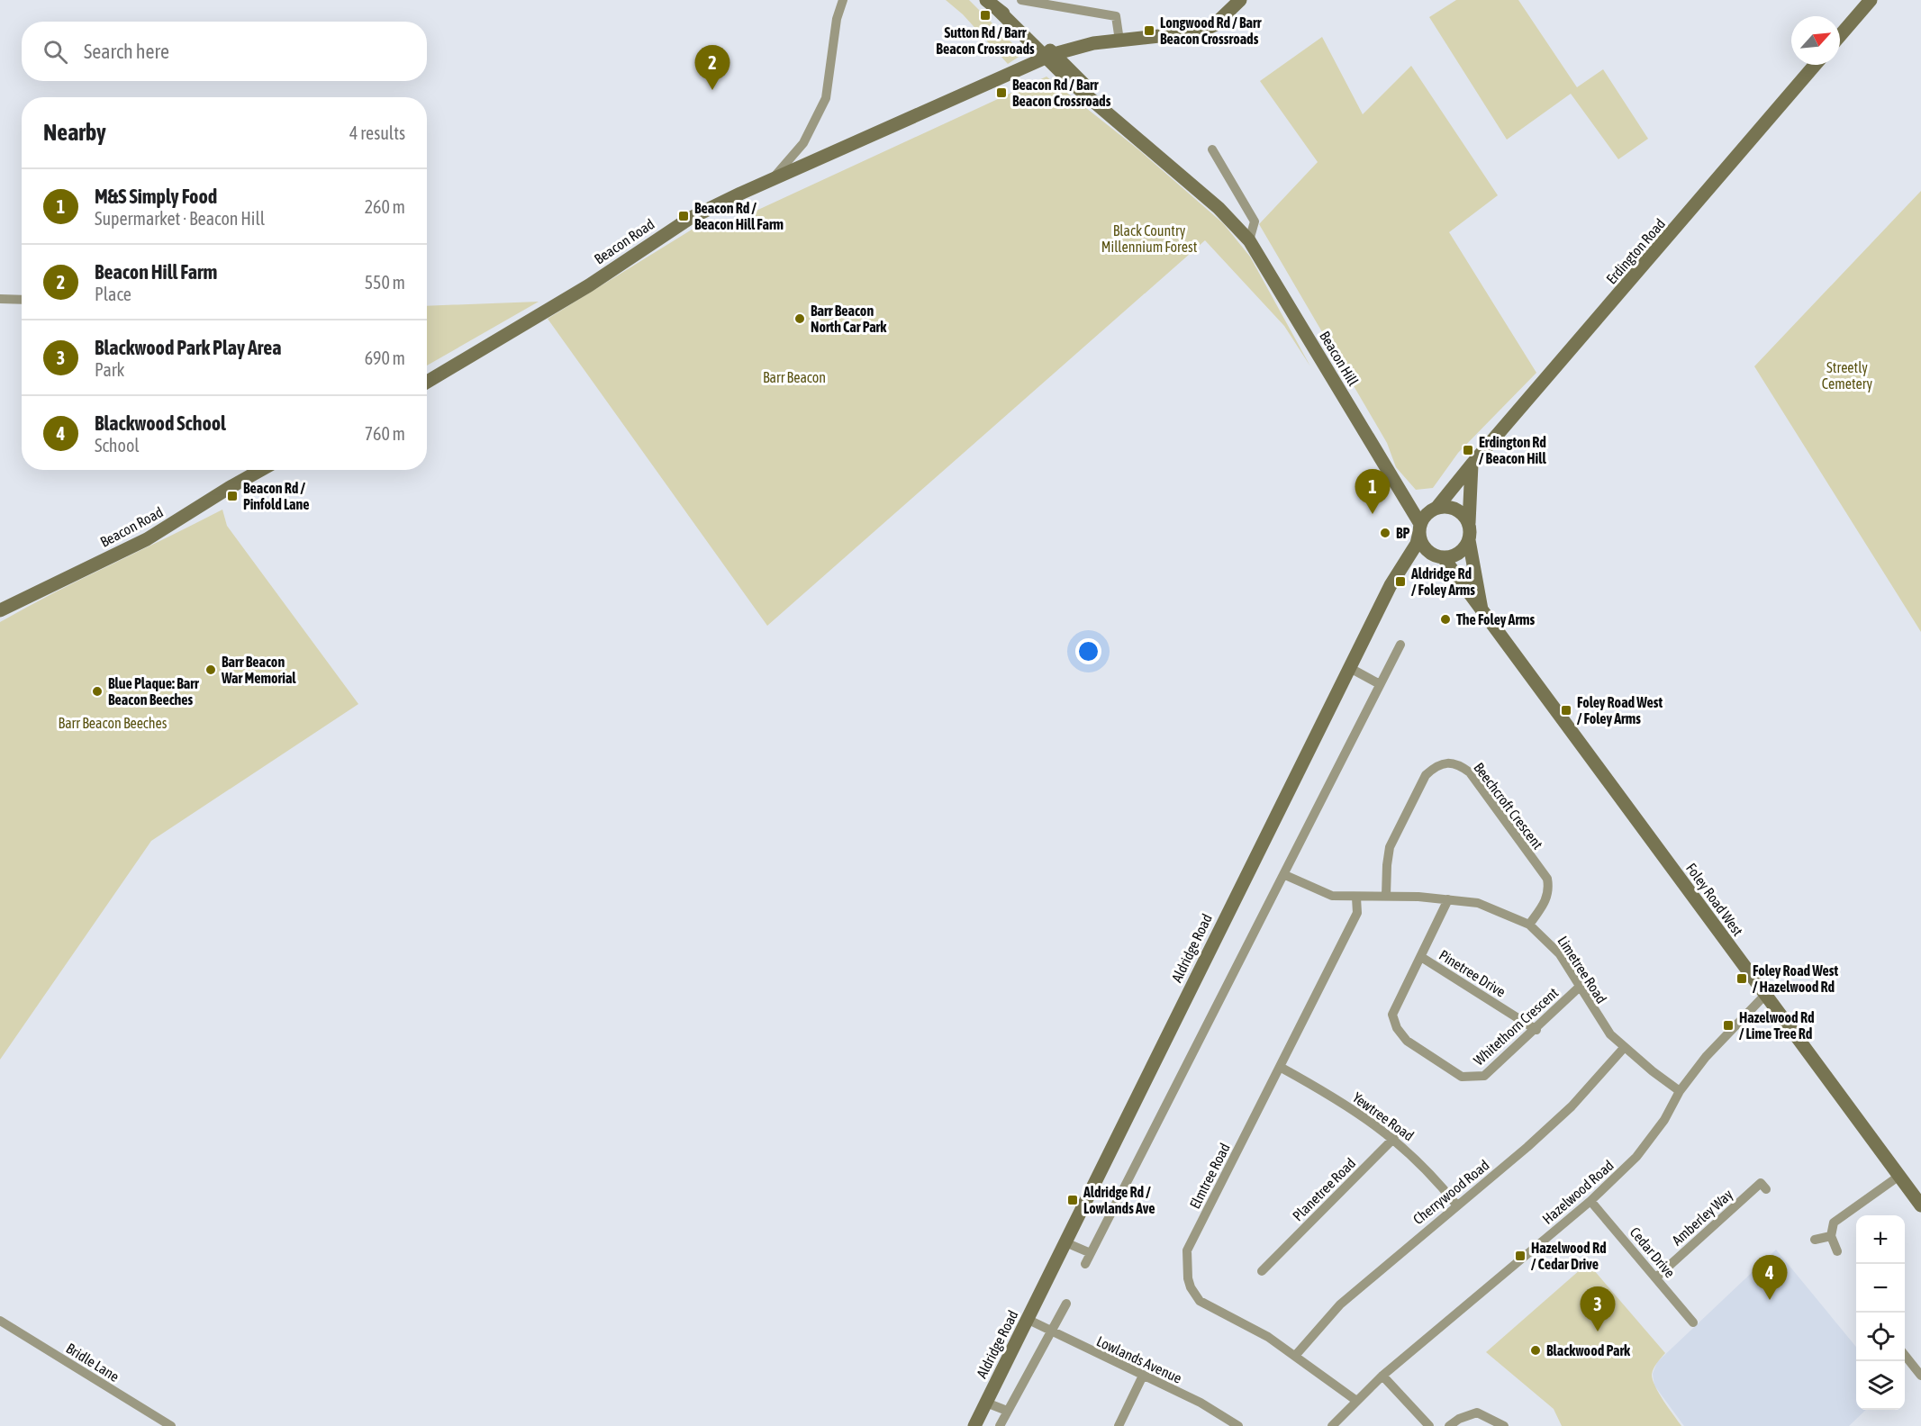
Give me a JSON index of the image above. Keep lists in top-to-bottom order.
{
  "streets": {
    "main road": [
      "Beacon Road",
      "Erdington Road",
      "Beacon Hill",
      "Foley Road West",
      "Aldridge Road"
    ],
    "street": [
      "Beechcroft Crescent",
      "Limetree Road",
      "Pinetree Drive",
      "Whitethorn Crescent",
      "Yewtree Road",
      "Elmtree Road",
      "Planetree Road",
      "Cherrywood Road",
      "Hazelwood Road",
      "Amberley Way",
      "Cedar Drive",
      "Lowlands Avenue",
      "Bridle Lane"
    ]
  },
  "crossings": [
    ["Beacon Road", "Beacon Hill"],
    ["Erdington Road", "Beacon Hill"],
    ["Erdington Road", "Foley Road West"],
    ["Erdington Road", "Aldridge Road"],
    ["Beacon Hill", "Foley Road West"],
    ["Beacon Hill", "Aldridge Road"],
    ["Beechcroft Crescent", "Limetree Road"],
    ["Foley Road West", "Aldridge Road"],
    ["Foley Road West", "Hazelwood Road"],
    ["Aldridge Road", "Lowlands Avenue"],
    ["Limetree Road", "Whitethorn Crescent"],
    ["Limetree Road", "Elmtree Road"],
    ["Limetree Road", "Cherrywood Road"],
    ["Limetree Road", "Hazelwood Road"],
    ["Pinetree Drive", "Whitethorn Crescent"],
    ["Yewtree Road", "Elmtree Road"],
    ["Yewtree Road", "Planetree Road"],
    ["Yewtree Road", "Cherrywood Road"],
    ["Elmtree Road", "Cherrywood Road"],
    ["Elmtree Road", "Hazelwood Road"],
    ["Hazelwood Road", "Cedar Drive"],
    ["Amberley Way", "Cedar Drive"]
  ],
  "parks": [
    "Black Country Millennium Forest",
    "Streetly Cemetery",
    "Barr Beacon",
    "Barr Beacon Beeches"
  ],
  "places": {
    "transit": [
      "Sutton Rd / Barr Beacon Crossroads",
      "Longwood Rd / Barr Beacon Crossroads",
      "Beacon Rd / Barr Beacon Crossroads",
      "Beacon Rd / Beacon Hill Farm",
      "Erdington Rd / Beacon Hill",
      "Beacon Rd / Pinfold Lane",
      "Aldridge Rd / Foley Arms",
      "Foley Road West / Foley Arms",
      "Foley Road West / Hazelwood Rd",
      "Hazelwood Rd / Lime Tree Rd",
      "Aldridge Rd / Lowlands Ave",
      "Hazelwood Rd / Cedar Drive"
    ],
    "other": [
      "Barr Beacon North Car Park",
      "BP",
      "The Foley Arms",
      "Barr Beacon War Memorial",
      "Blue Plaque: Barr Beacon Beeches",
      "Blackwood Park"
    ]
  },
  "north": "top right",
  "page": {
    "search": "Search here",
    "pins": [
      "2",
      "1",
      "4",
      "3"
    ],
    "heading": ["Nearby", "4 results"],
    "list": [
      {
        "mark": "1",
        "name": "M&S Simply Food",
        "note": "Supermarket · Beacon Hill",
        "value": "260 m"
      },
      {
        "mark": "2",
        "name": "Beacon Hill Farm",
        "note": "Place",
        "value": "550 m"
      },
      {
        "mark": "3",
        "name": "Blackwood Park Play Area",
        "note": "Park",
        "value": "690 m"
      },
      {
        "mark": "4",
        "name": "Blackwood School",
        "note": "School",
        "value": "760 m"
      }
    ],
    "map_buttons": ["+", "−"]
  }
}
